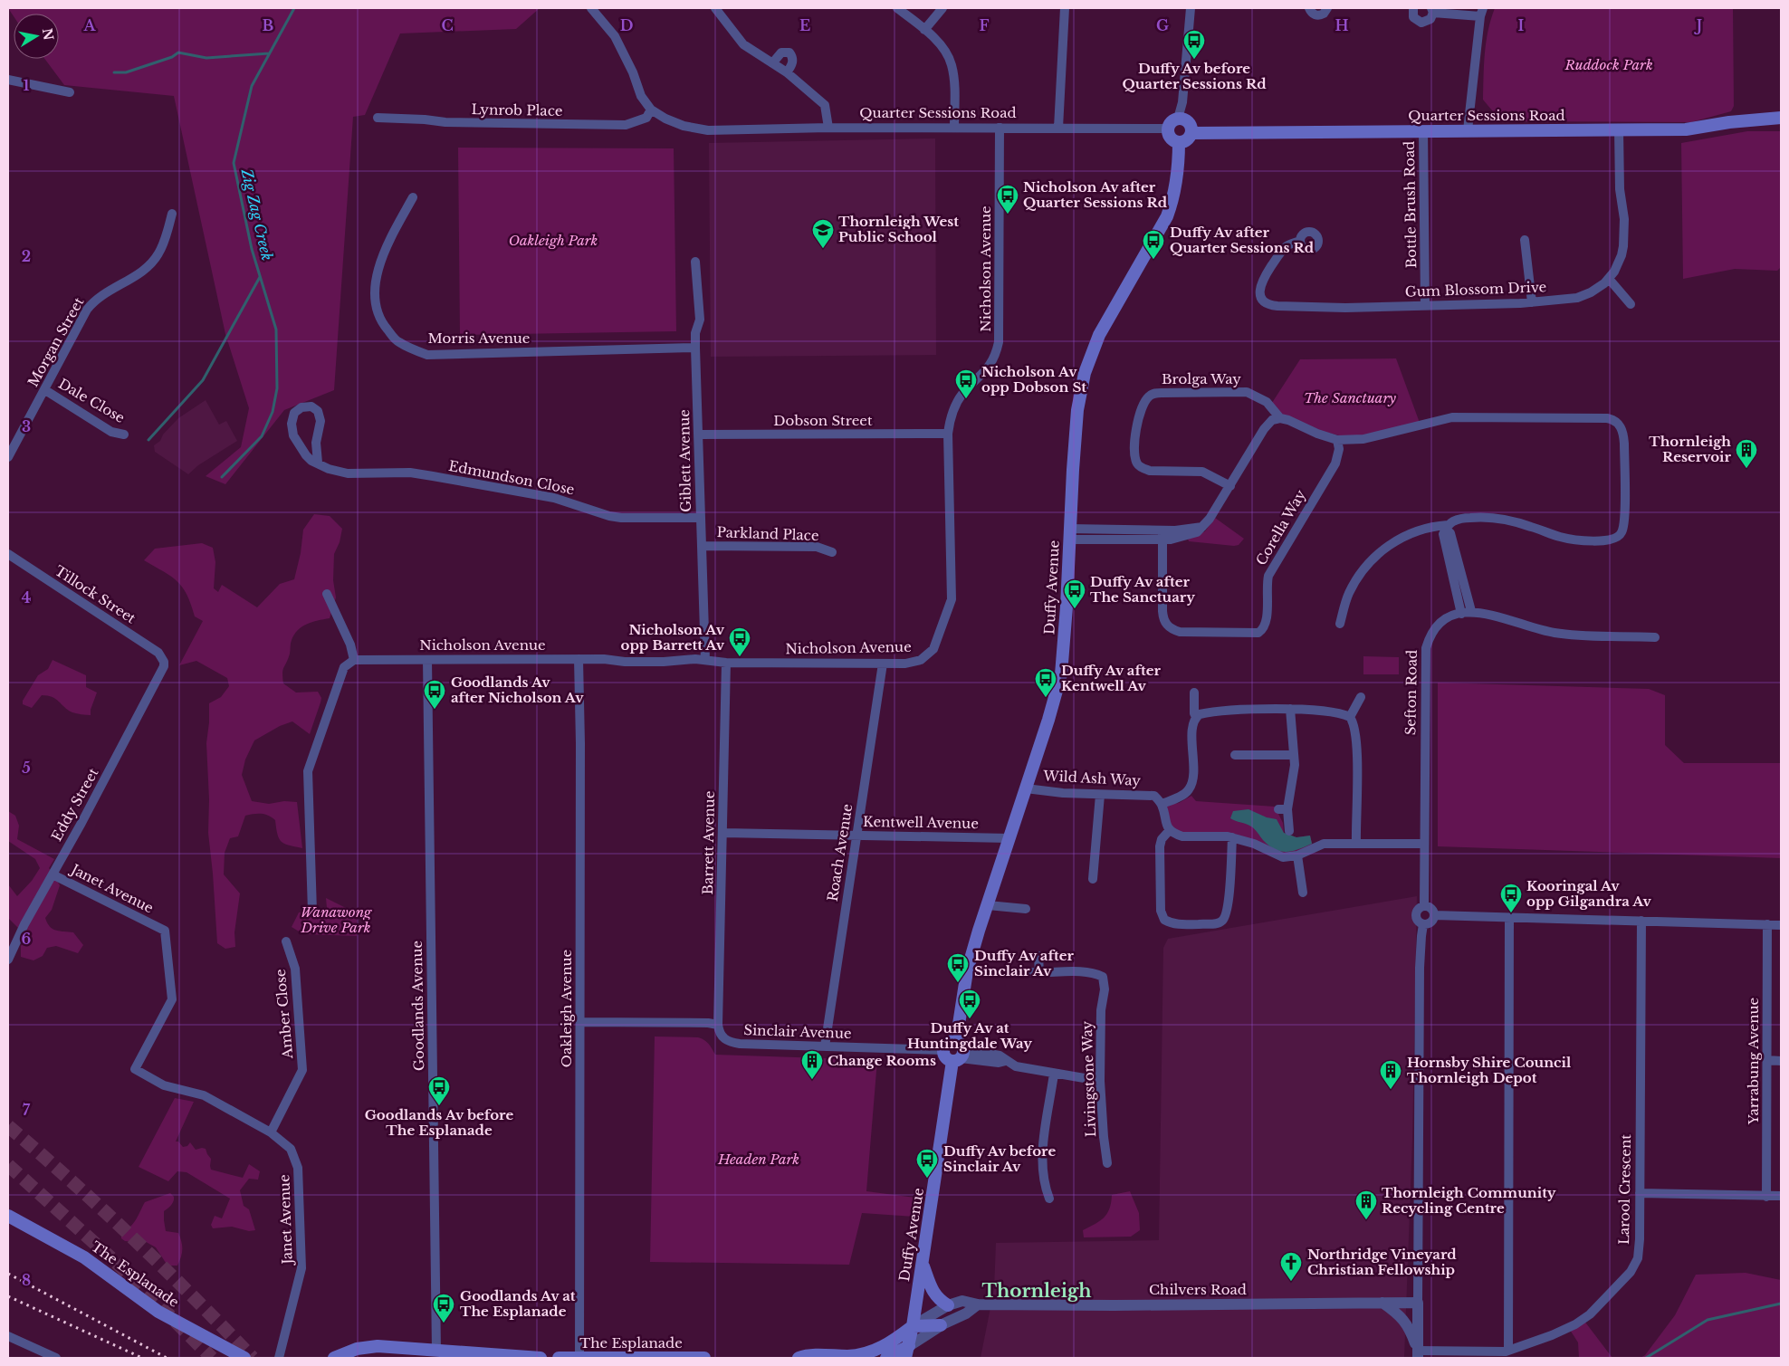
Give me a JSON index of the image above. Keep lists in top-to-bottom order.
{
  "streets": {
    "main road": ["Quarter Sessions Road", "Duffy Avenue", "The Esplanade"],
    "street": [
      "Lynrob Place",
      "Bottle Brush Road",
      "Nicholson Avenue",
      "Gum Blossom Drive",
      "Morris Avenue",
      "Morgan Street",
      "Brolga Way",
      "Dale Close",
      "Dobson Street",
      "Giblett Avenue",
      "Edmundson Close",
      "Corella Way",
      "Parkland Place",
      "Tillock Street",
      "Sefton Road",
      "Wild Ash Way",
      "Eddy Street",
      "Kentwell Avenue",
      "Barrett Avenue",
      "Roach Avenue",
      "Janet Avenue",
      "Goodlands Avenue",
      "Oakleigh Avenue",
      "Amber Close",
      "Sinclair Avenue",
      "Yarrabung Avenue",
      "Livingstone Way",
      "Larool Crescent",
      "Chilvers Road"
    ]
  },
  "crossings": [
    ["Lynrob Place", "Quarter Sessions Road"],
    ["Quarter Sessions Road", "Bottle Brush Road"],
    ["Quarter Sessions Road", "Nicholson Avenue"],
    ["Quarter Sessions Road", "Gum Blossom Drive"],
    ["Quarter Sessions Road", "Duffy Avenue"],
    ["Bottle Brush Road", "Gum Blossom Drive"],
    ["Nicholson Avenue", "Dobson Street"],
    ["Nicholson Avenue", "Giblett Avenue"],
    ["Nicholson Avenue", "Barrett Avenue"],
    ["Nicholson Avenue", "Roach Avenue"],
    ["Nicholson Avenue", "Goodlands Avenue"],
    ["Nicholson Avenue", "Oakleigh Avenue"],
    ["Morris Avenue", "Giblett Avenue"],
    ["Morgan Street", "Dale Close"],
    ["Dobson Street", "Giblett Avenue"],
    ["Giblett Avenue", "Edmundson Close"],
    ["Giblett Avenue", "Parkland Place"],
    ["Duffy Avenue", "Wild Ash Way"],
    ["Duffy Avenue", "Kentwell Avenue"],
    ["Duffy Avenue", "Chilvers Road"],
    ["Tillock Street", "Eddy Street"],
    ["Eddy Street", "Janet Avenue"],
    ["Kentwell Avenue", "Barrett Avenue"],
    ["Kentwell Avenue", "Roach Avenue"],
    ["Barrett Avenue", "Sinclair Avenue"],
    ["Roach Avenue", "Sinclair Avenue"],
    ["Janet Avenue", "Amber Close"],
    ["Oakleigh Avenue", "The Esplanade"]
  ],
  "districts": ["Thornleigh"],
  "water": ["Zig Zag Creek"],
  "parks": [
    "Ruddock Park",
    "Oakleigh Park",
    "The Sanctuary",
    "Wanawong Drive Park",
    "Headen Park"
  ],
  "places": {
    "bus stop": [
      "Duffy Av before Quarter Sessions Rd",
      "Nicholson Av after Quarter Sessions Rd",
      "Duffy Av after Quarter Sessions Rd",
      "Nicholson Av opp Dobson St",
      "Duffy Av after The Sanctuary",
      "Nicholson Av opp Barrett Av",
      "Duffy Av after Kentwell Av",
      "Goodlands Av after Nicholson Av",
      "Kooringal Av opp Gilgandra Av",
      "Duffy Av after Sinclair Av",
      "Duffy Av at Huntingdale Way",
      "Goodlands Av before The Esplanade",
      "Duffy Av before Sinclair Av",
      "Goodlands Av at The Esplanade"
    ],
    "school or university": ["Thornleigh West Public School"],
    "building": [
      "Thornleigh Reservoir",
      "Change Rooms",
      "Hornsby Shire Council Thornleigh Depot",
      "Thornleigh Community Recycling Centre"
    ],
    "church": ["Northridge Vineyard Christian Fellowship"]
  },
  "north": "right",
  "grid": {
    "columns": [
      "A",
      "B",
      "C",
      "D",
      "E",
      "F",
      "G",
      "H",
      "I",
      "J"
    ],
    "rows": [
      "1",
      "2",
      "3",
      "4",
      "5",
      "6",
      "7",
      "8"
    ]
  }
}
